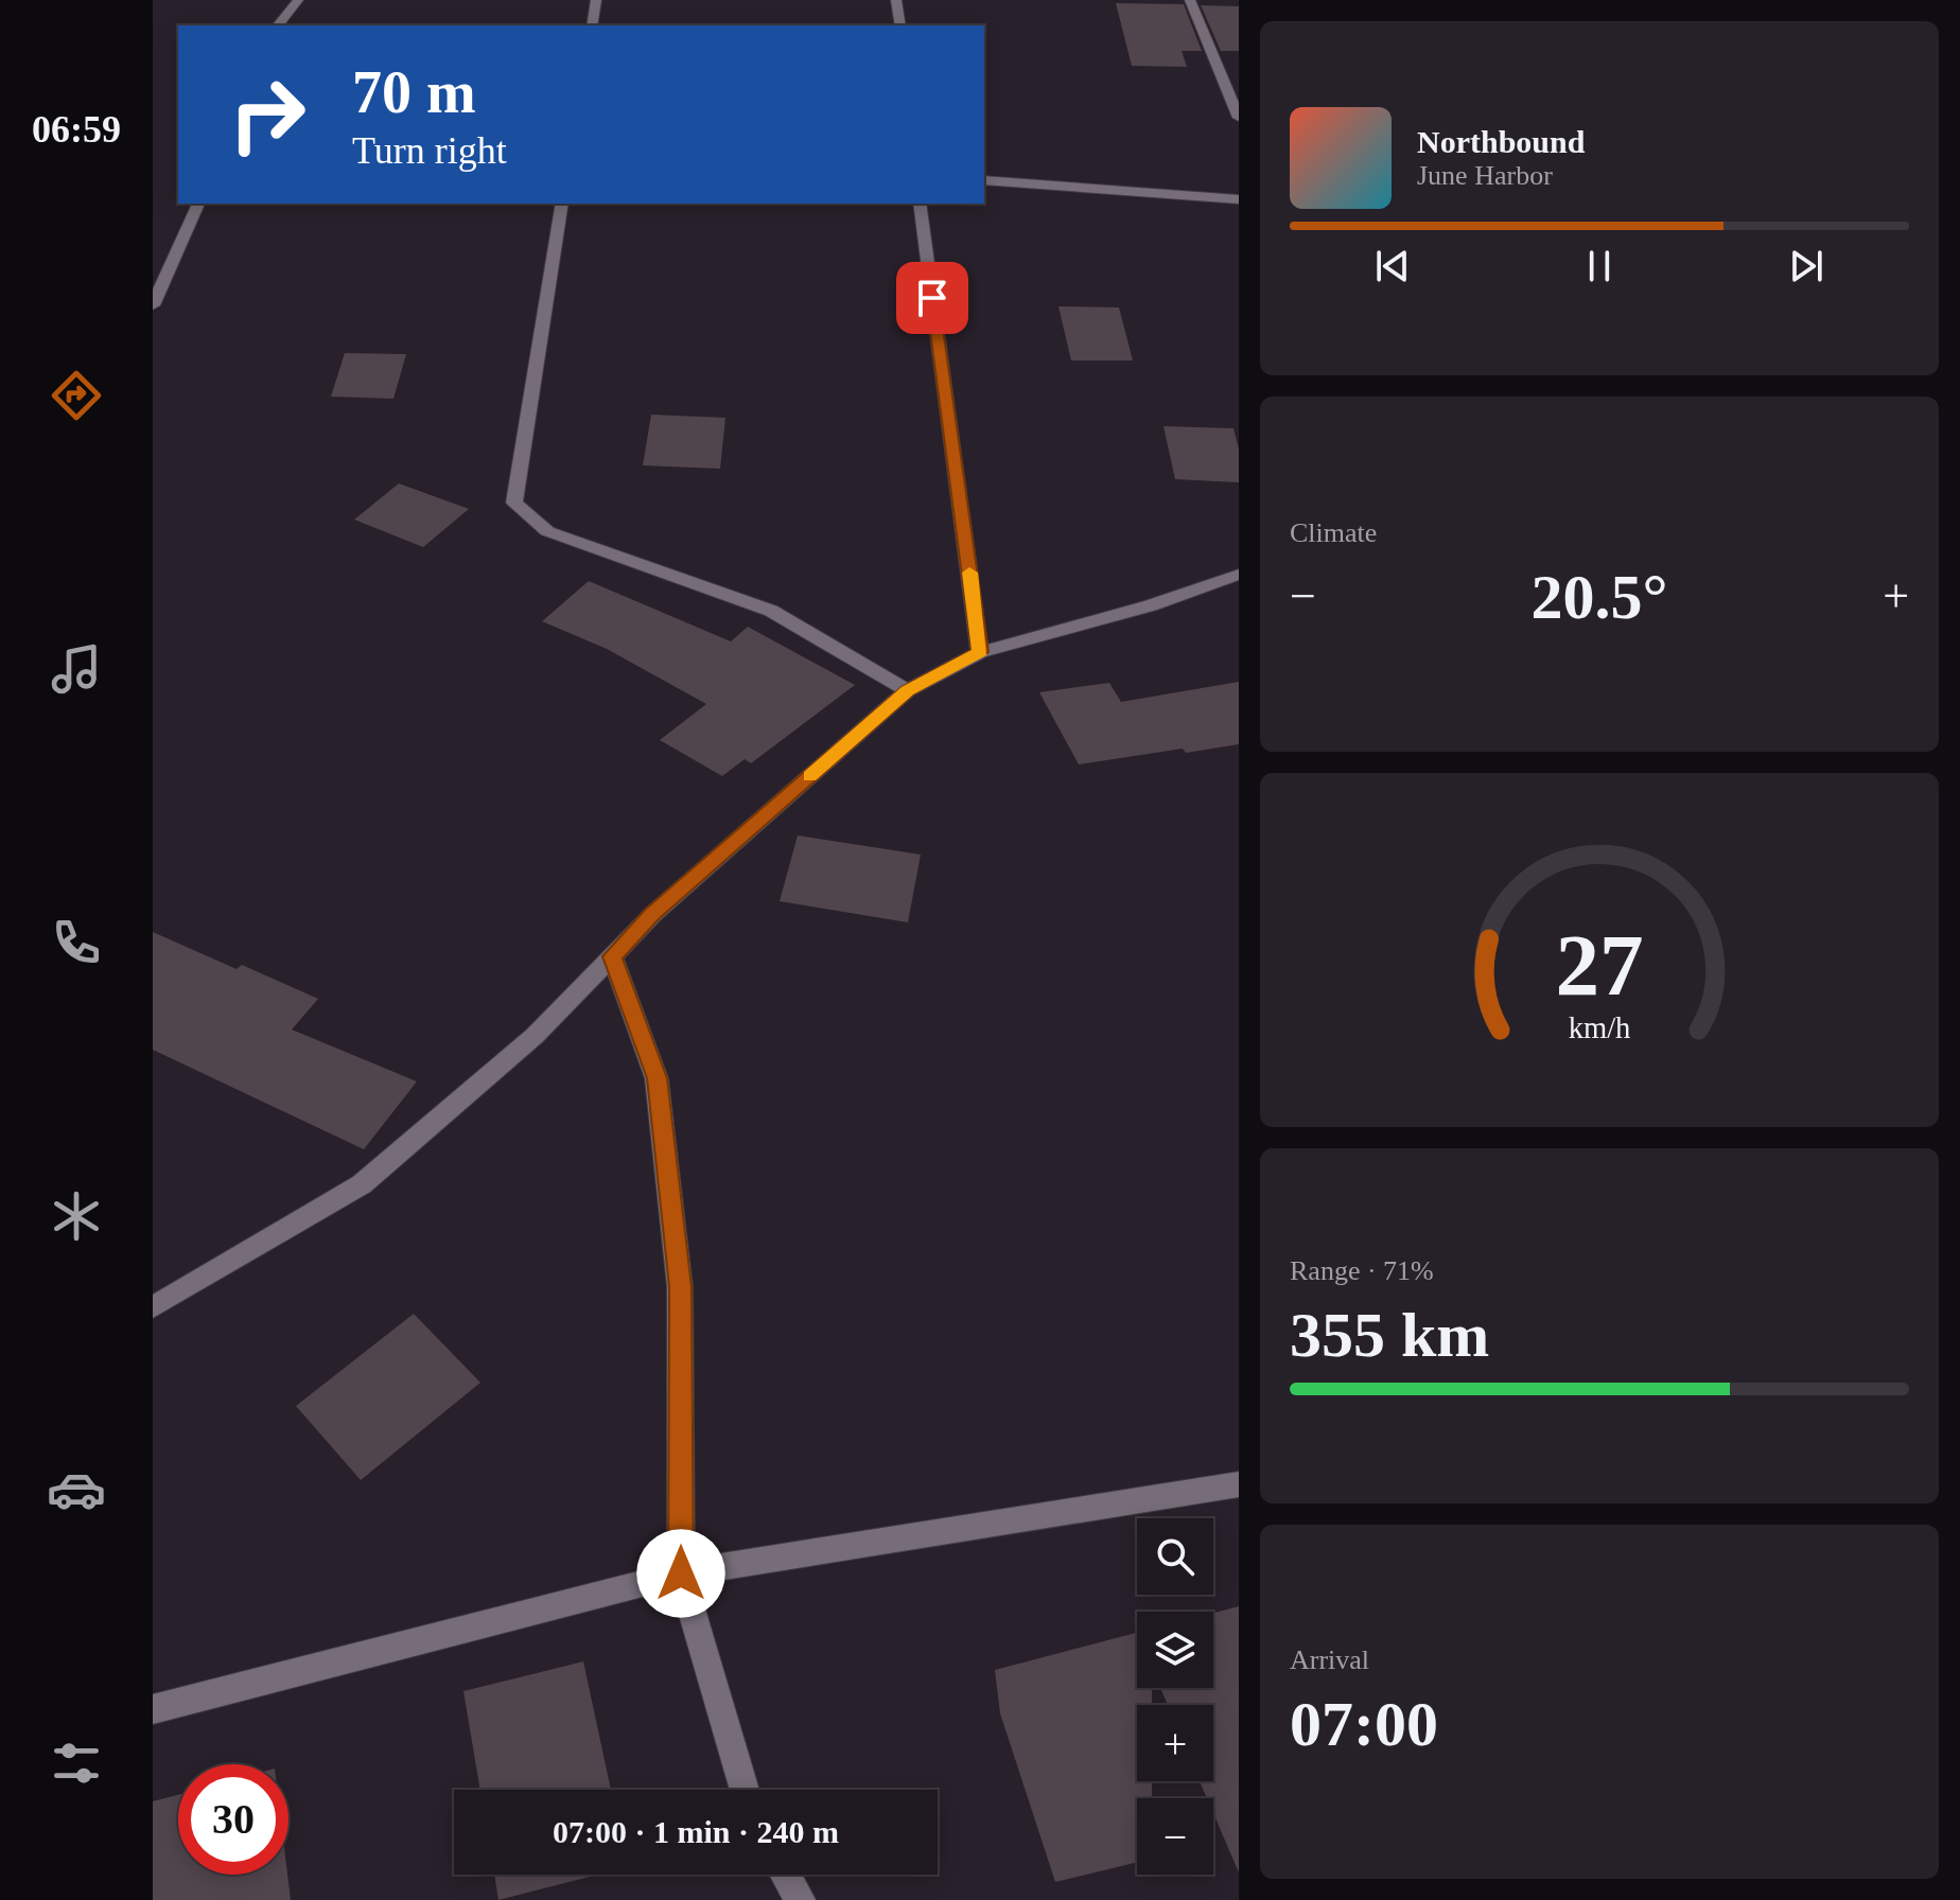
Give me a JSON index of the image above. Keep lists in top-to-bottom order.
{
  "page": {
    "tabs": "06:59",
    "turn": ["70 m", "Turn right"],
    "song": ["Northbound", "June Harbor"],
    "tile": [
      "Climate",
      ["Range · 71%", "355 km"],
      ["Arrival", "07:00"]
    ],
    "heat": ["−", "20.5°", "+"],
    "map_buttons": ["+", "−"],
    "limit": "30",
    "trip": "07:00 · 1 min · 240 m",
    "gauge": ["27", "km/h"]
  }
}
